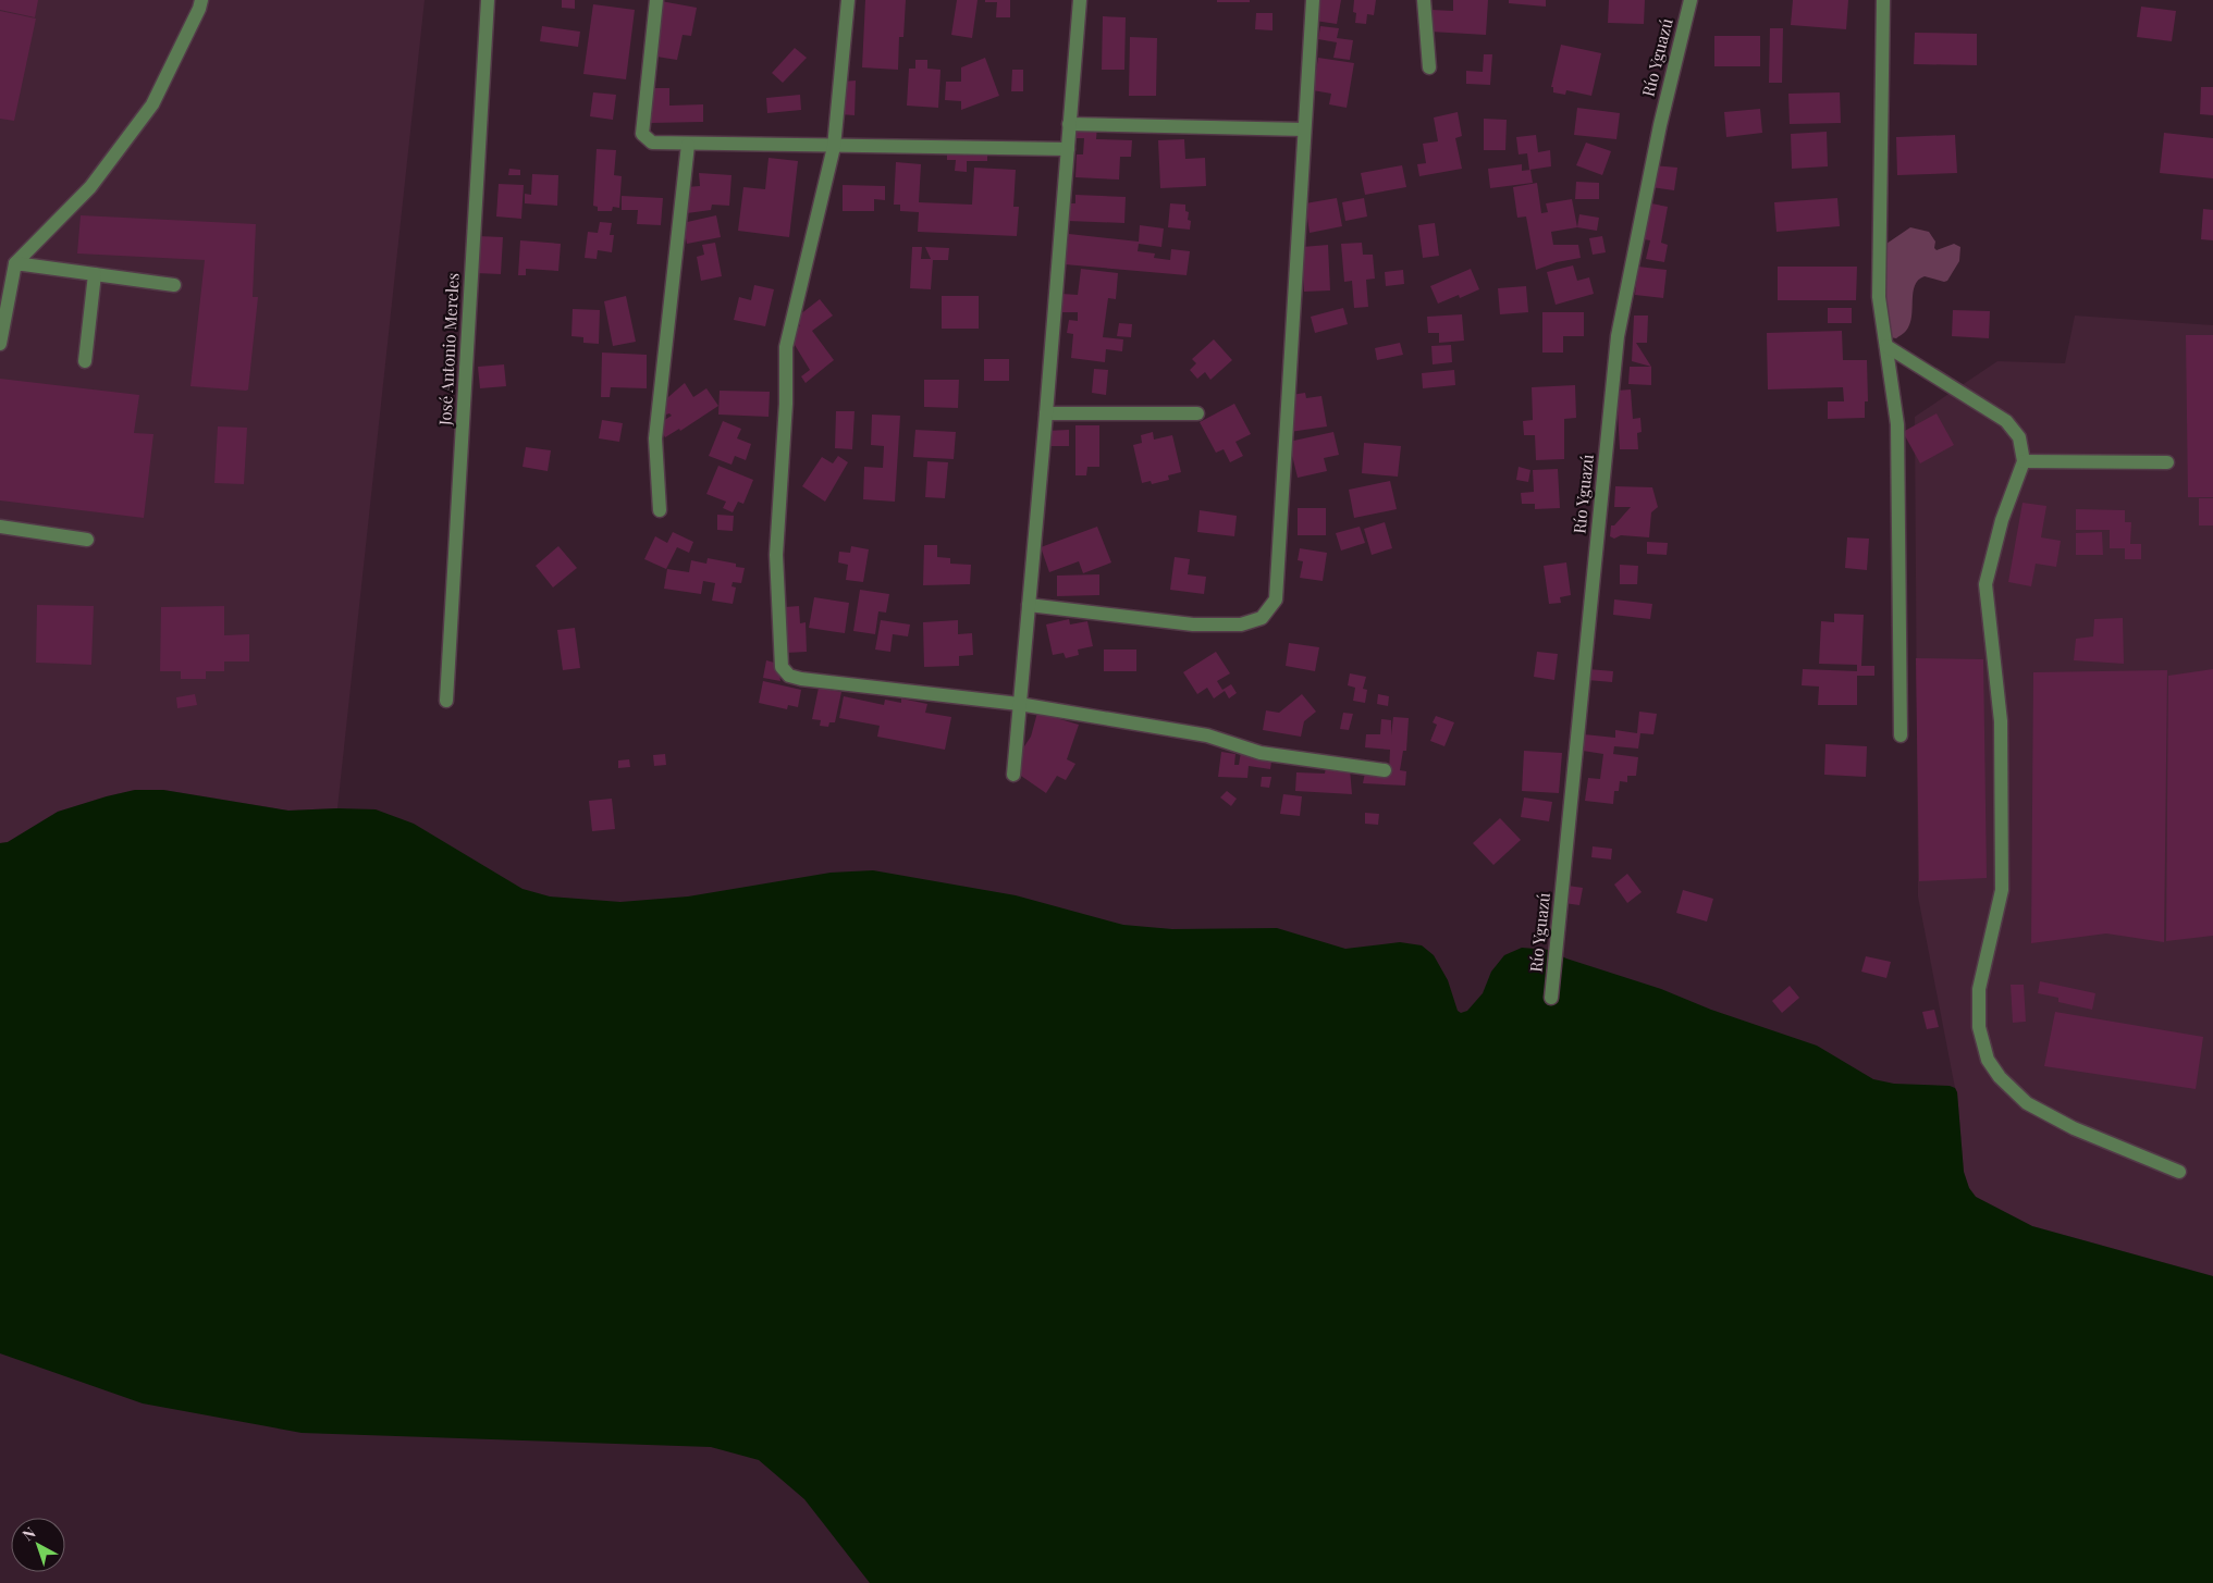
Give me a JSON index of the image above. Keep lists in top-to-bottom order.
{
  "streets": {
    "street": ["Río Yguazú", "José Antonio Mereles"]
  },
  "north": "top left"
}
